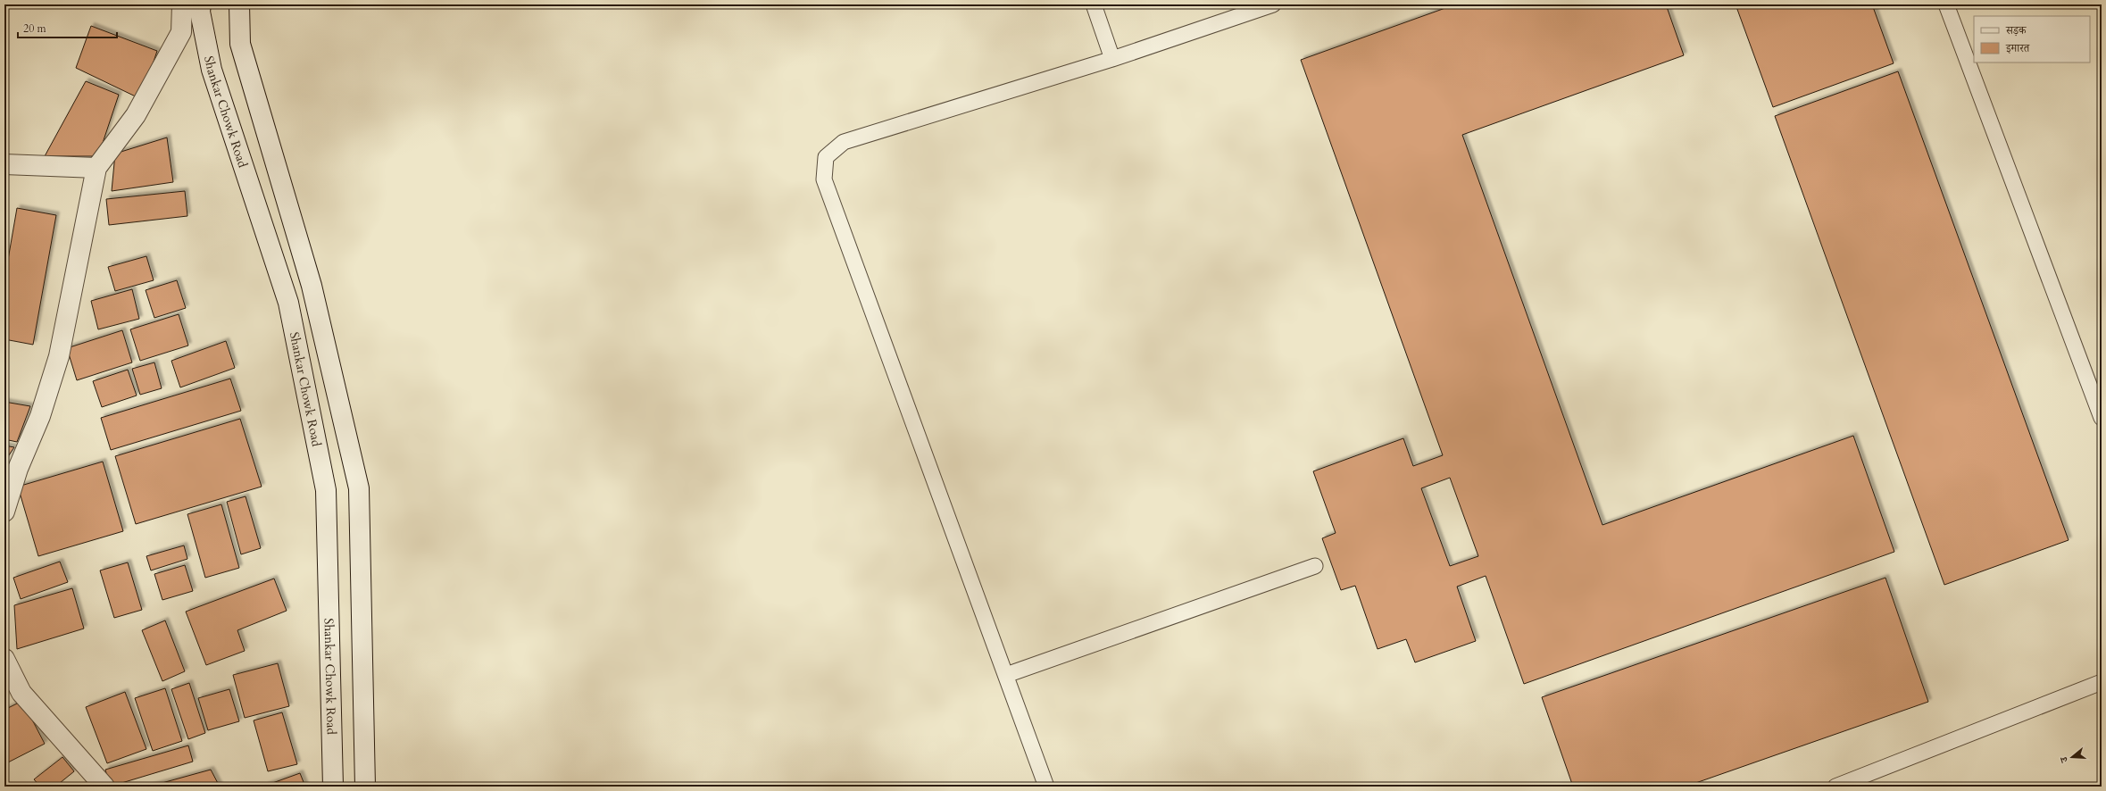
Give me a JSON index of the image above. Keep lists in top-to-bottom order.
{
  "streets": {
    "main road": ["Shankar Chowk Road"]
  },
  "legend": ["सड़क", "इमारत"],
  "scale_bar": "20 m",
  "north": "left"
}
